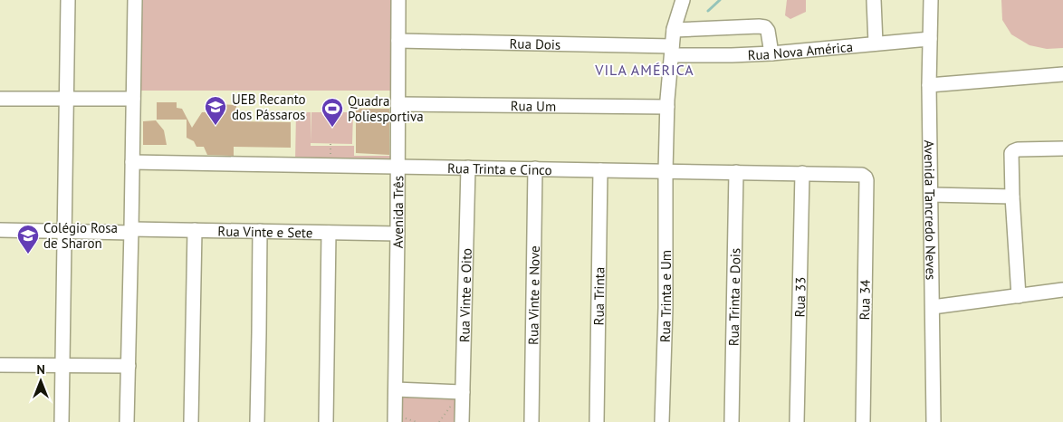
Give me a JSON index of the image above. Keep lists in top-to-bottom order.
{
  "streets": {
    "street": [
      "Rua Dois",
      "Rua Nova América",
      "Rua Um",
      "Rua Trinta e Cinco",
      "Avenida Três",
      "Avenida Tancredo Neves",
      "Rua Vinte e Sete",
      "Rua Vinte e Oito",
      "Rua Vinte e Nove",
      "Rua Trinta",
      "Rua Trinta e Um",
      "Rua Trinta e Dois",
      "Rua 33",
      "Rua 34"
    ]
  },
  "crossings": [
    ["Rua Dois", "Rua Nova América"],
    ["Rua Dois", "Avenida Três"],
    ["Rua Dois", "Rua Trinta e Um"],
    ["Rua Nova América", "Avenida Tancredo Neves"],
    ["Rua Nova América", "Rua Trinta e Um"],
    ["Rua Um", "Avenida Três"],
    ["Rua Um", "Rua Trinta e Um"],
    ["Rua Trinta e Cinco", "Avenida Três"],
    ["Rua Trinta e Cinco", "Rua Vinte e Oito"],
    ["Rua Trinta e Cinco", "Rua Vinte e Nove"],
    ["Rua Trinta e Cinco", "Rua Trinta"],
    ["Rua Trinta e Cinco", "Rua Trinta e Um"],
    ["Rua Trinta e Cinco", "Rua Trinta e Dois"],
    ["Rua Trinta e Cinco", "Rua 33"],
    ["Rua Trinta e Cinco", "Rua 34"],
    ["Avenida Três", "Rua Vinte e Sete"]
  ],
  "districts": ["VILA AMÉRICA"],
  "places": {
    "school or university": ["UEB Recanto dos Pássaros", "Colégio Rosa de Sharon"],
    "sports": ["Quadra Poliesportiva"]
  },
  "north": "top"
}
